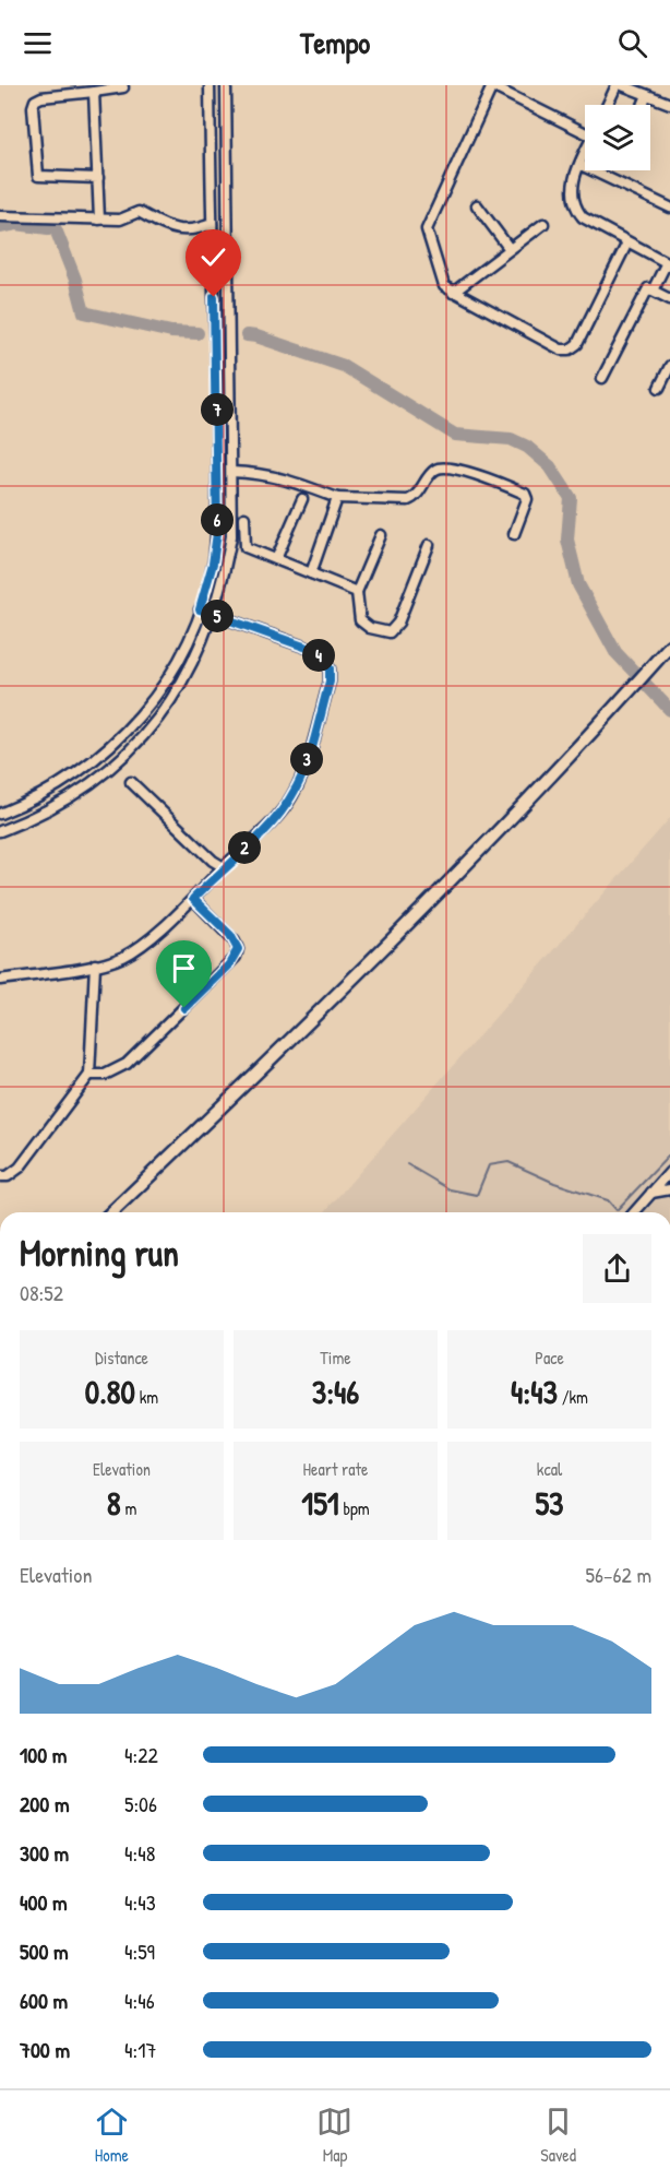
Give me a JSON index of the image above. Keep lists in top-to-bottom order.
{
  "page": {
    "header": "Tempo",
    "pins": [
      "7",
      "6",
      "5",
      "4",
      "3",
      "2"
    ],
    "heading": ["Morning run", "08:52"],
    "stats": [
      ["Distance", "0.80 km"],
      ["Time", "3:46"],
      ["Pace", "4:43 /km"],
      ["Elevation", "8 m"],
      ["Heart rate", "151 bpm"],
      ["kcal", "53"]
    ],
    "chart": ["Elevation", "56–62 m"],
    "list": [
      {
        "name": "100 m",
        "note": "4:22"
      },
      {
        "name": "200 m",
        "note": "5:06"
      },
      {
        "name": "300 m",
        "note": "4:48"
      },
      {
        "name": "400 m",
        "note": "4:43"
      },
      {
        "name": "500 m",
        "note": "4:59"
      },
      {
        "name": "600 m",
        "note": "4:46"
      },
      {
        "name": "700 m",
        "note": "4:17"
      }
    ],
    "tabs": ["Home", "Map", "Saved"]
  }
}
